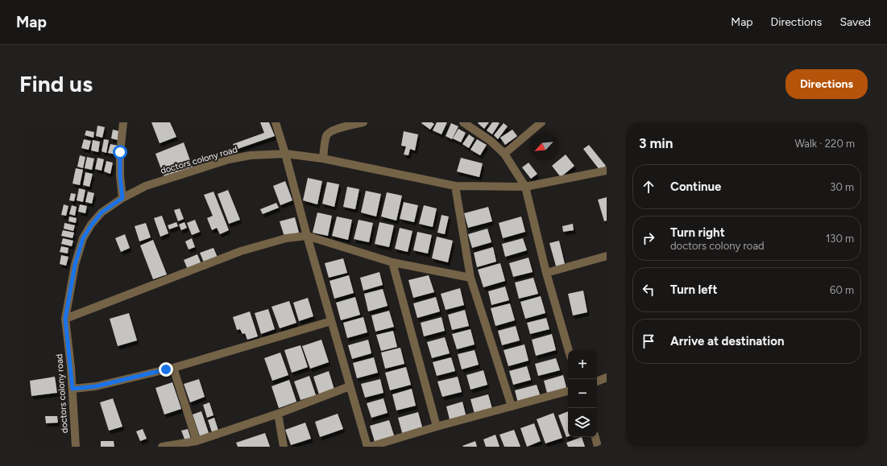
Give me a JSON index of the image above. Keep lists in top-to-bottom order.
{
  "streets": {
    "street": ["doctors colony road"]
  },
  "north": "bottom left",
  "page": {
    "header": "Map",
    "nav": ["Map", "Directions", "Saved"],
    "buttons": "Directions",
    "title": "Find us",
    "heading": ["3 min", "Walk · 220 m"],
    "list": [
      ["Continue", "30 m"],
      ["Turn right", "doctors colony road", "130 m"],
      ["Turn left", "60 m"],
      "Arrive at destination"
    ],
    "map_buttons": ["+", "−"]
  }
}
